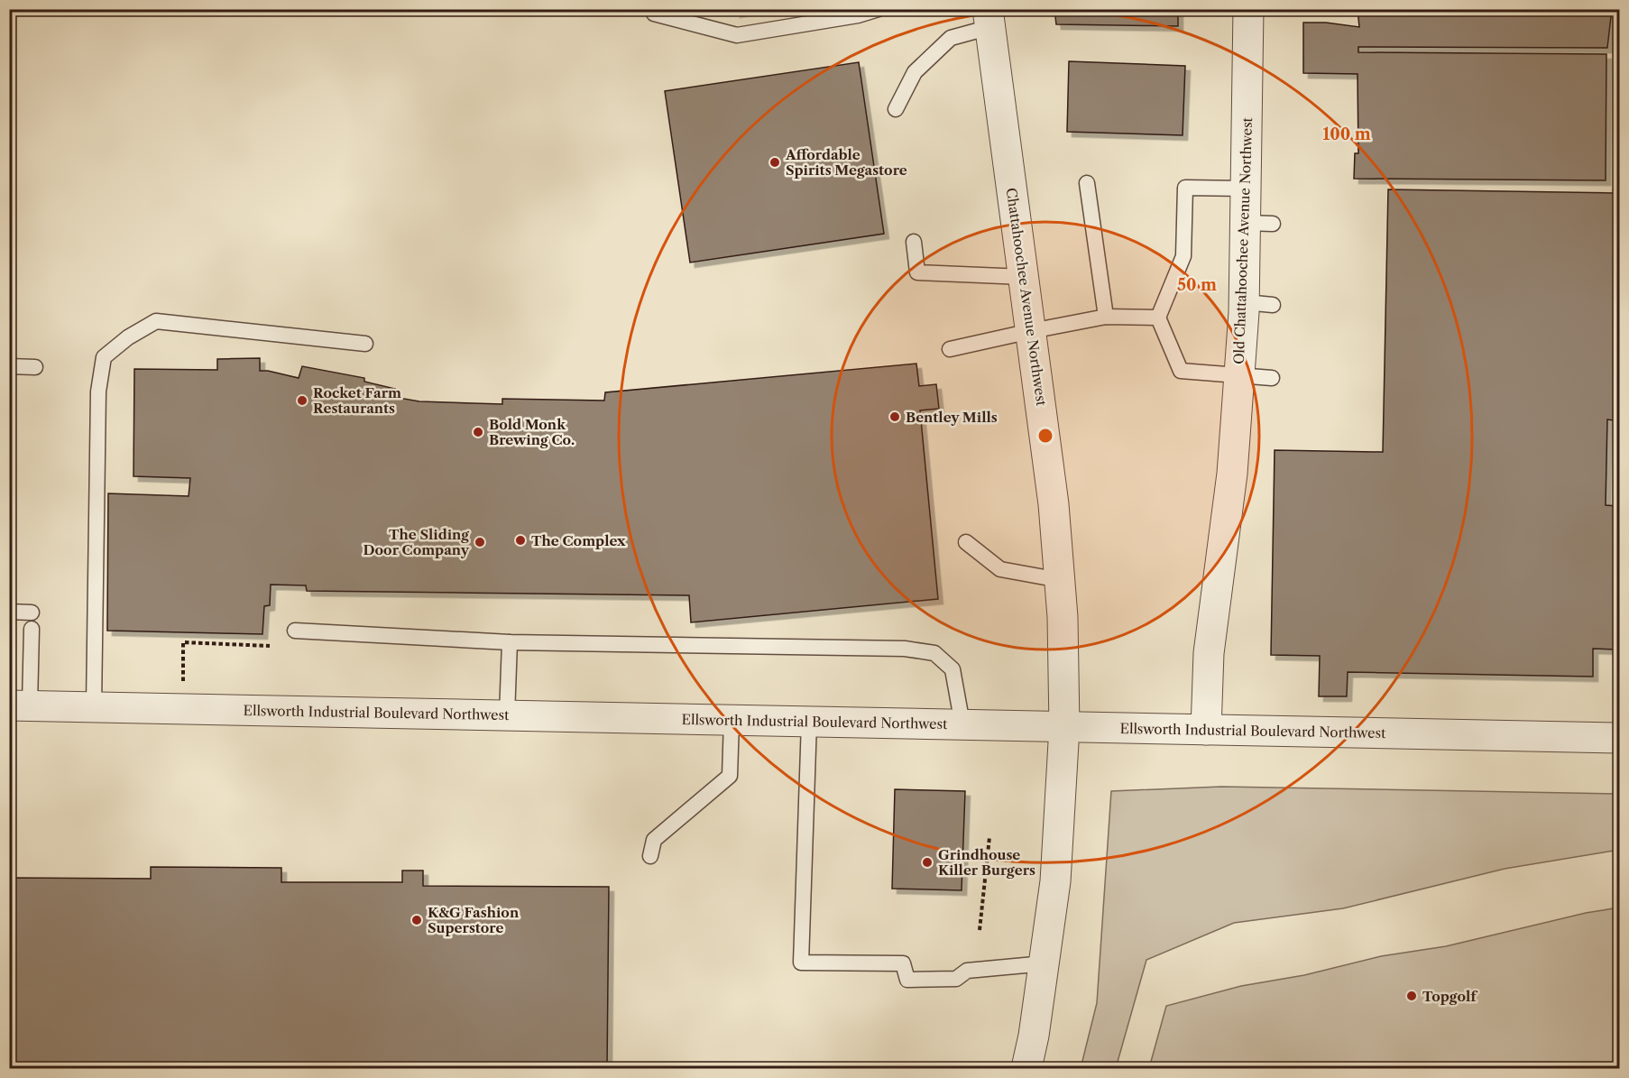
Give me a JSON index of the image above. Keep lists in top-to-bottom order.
{
  "streets": {
    "street": ["Old Chattahoochee Avenue Northwest", "Chattahoochee Avenue Northwest", "Ellsworth Industrial Boulevard Northwest"]
  },
  "crossings": [
    ["Old Chattahoochee Avenue Northwest", "Ellsworth Industrial Boulevard Northwest"],
    ["Chattahoochee Avenue Northwest", "Ellsworth Industrial Boulevard Northwest"]
  ],
  "places": [
    "Affordable Spirits Megastore",
    "Rocket Farm Restaurants",
    "Bentley Mills",
    "Bold Monk Brewing Co.",
    "The Complex",
    "The Sliding Door Company",
    "Grindhouse Killer Burgers",
    "K&G Fashion Superstore",
    "Topgolf"
  ],
  "rings": ["100 m", "50 m"]
}
